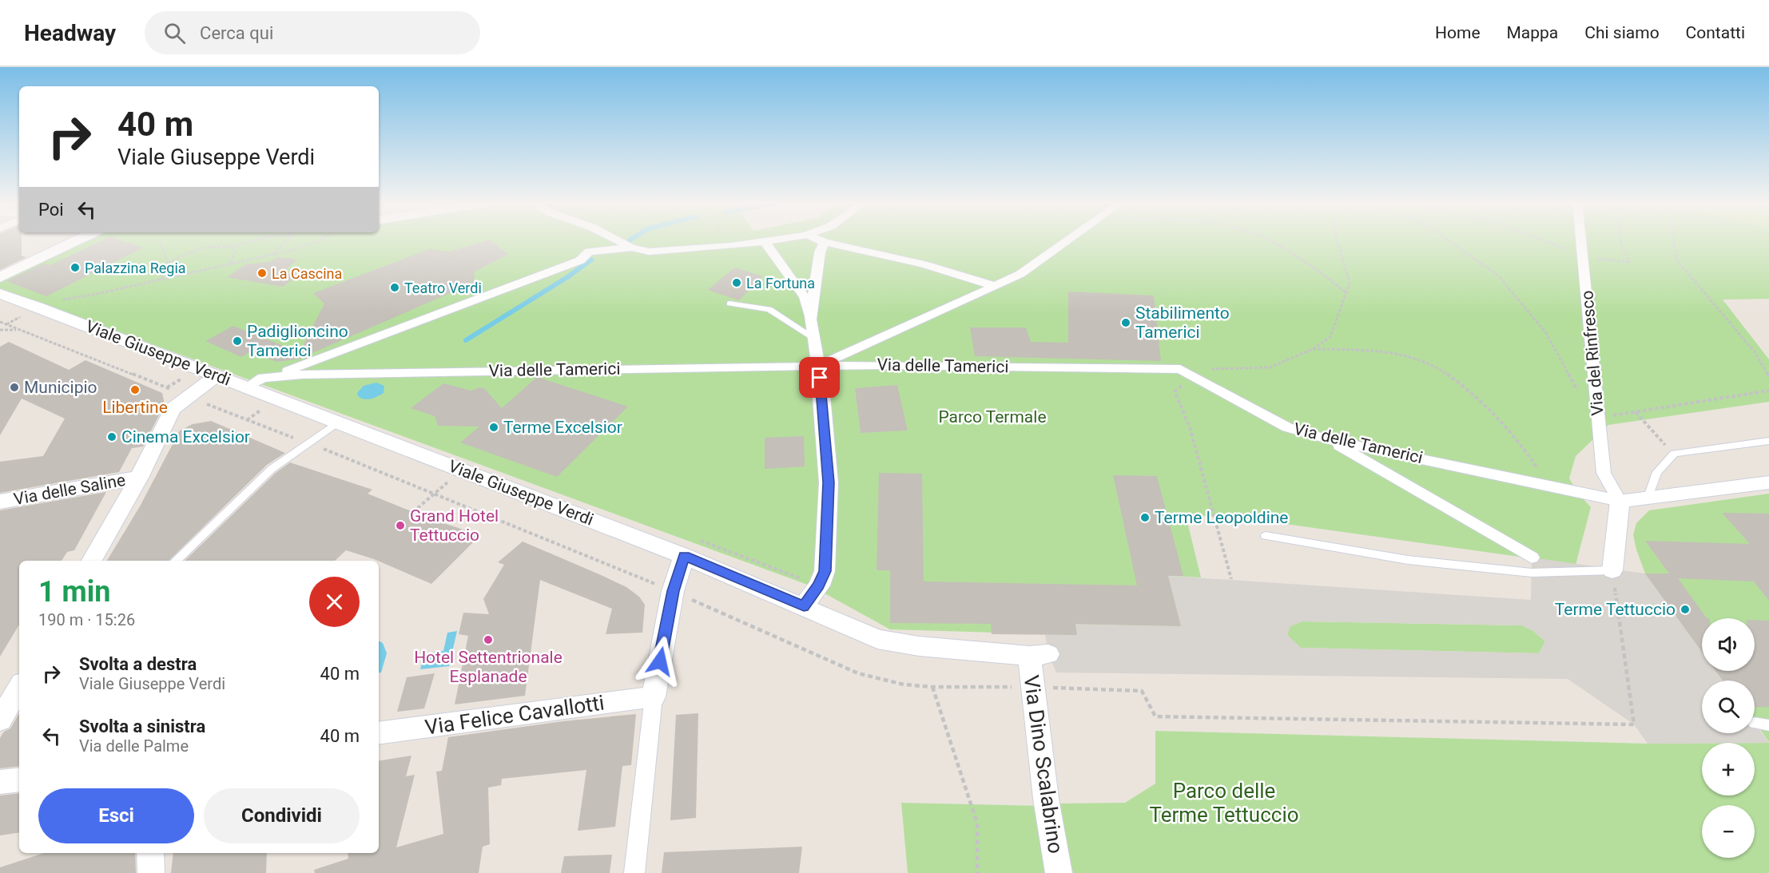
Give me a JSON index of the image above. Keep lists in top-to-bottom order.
{
  "streets": {
    "street": [
      "Viale Giuseppe Verdi",
      "Via del Rinfresco",
      "Via delle Tamerici",
      "Via delle Saline",
      "Via Felice Cavallotti",
      "Via Dino Scalabrino"
    ]
  },
  "crossings": [
    ["Viale Giuseppe Verdi", "Via delle Tamerici"],
    ["Viale Giuseppe Verdi", "Via Dino Scalabrino"],
    ["Via del Rinfresco", "Via delle Tamerici"]
  ],
  "parks": ["Parco Termale", "Parco delle Terme Tettuccio"],
  "places": [
    "Palazzina Regia",
    "La Cascina",
    "La Fortuna",
    "Teatro Verdi",
    "Stabilimento Tamerici",
    "Padiglioncino Tamerici",
    "Municipio",
    "Libertine",
    "Terme Excelsior",
    "Cinema Excelsior",
    "Terme Leopoldine",
    "Grand Hotel Tettuccio",
    "Terme Tettuccio",
    "Hotel Settentrionale Esplanade"
  ],
  "page": {
    "header": "Headway",
    "search": "Cerca qui",
    "nav": [
      "Home",
      "Mappa",
      "Chi siamo",
      "Contatti"
    ],
    "turn": ["40 m", "Viale Giuseppe Verdi"],
    "then": "Poi",
    "heading": ["1 min", "190 m · 15:26"],
    "map_buttons": ["+", "−"],
    "list": [
      {
        "name": "Svolta a destra",
        "note": "Viale Giuseppe Verdi",
        "value": "40 m"
      },
      {
        "name": "Svolta a sinistra",
        "note": "Via delle Palme",
        "value": "40 m"
      }
    ],
    "buttons": ["Esci", "Condividi"]
  }
}
